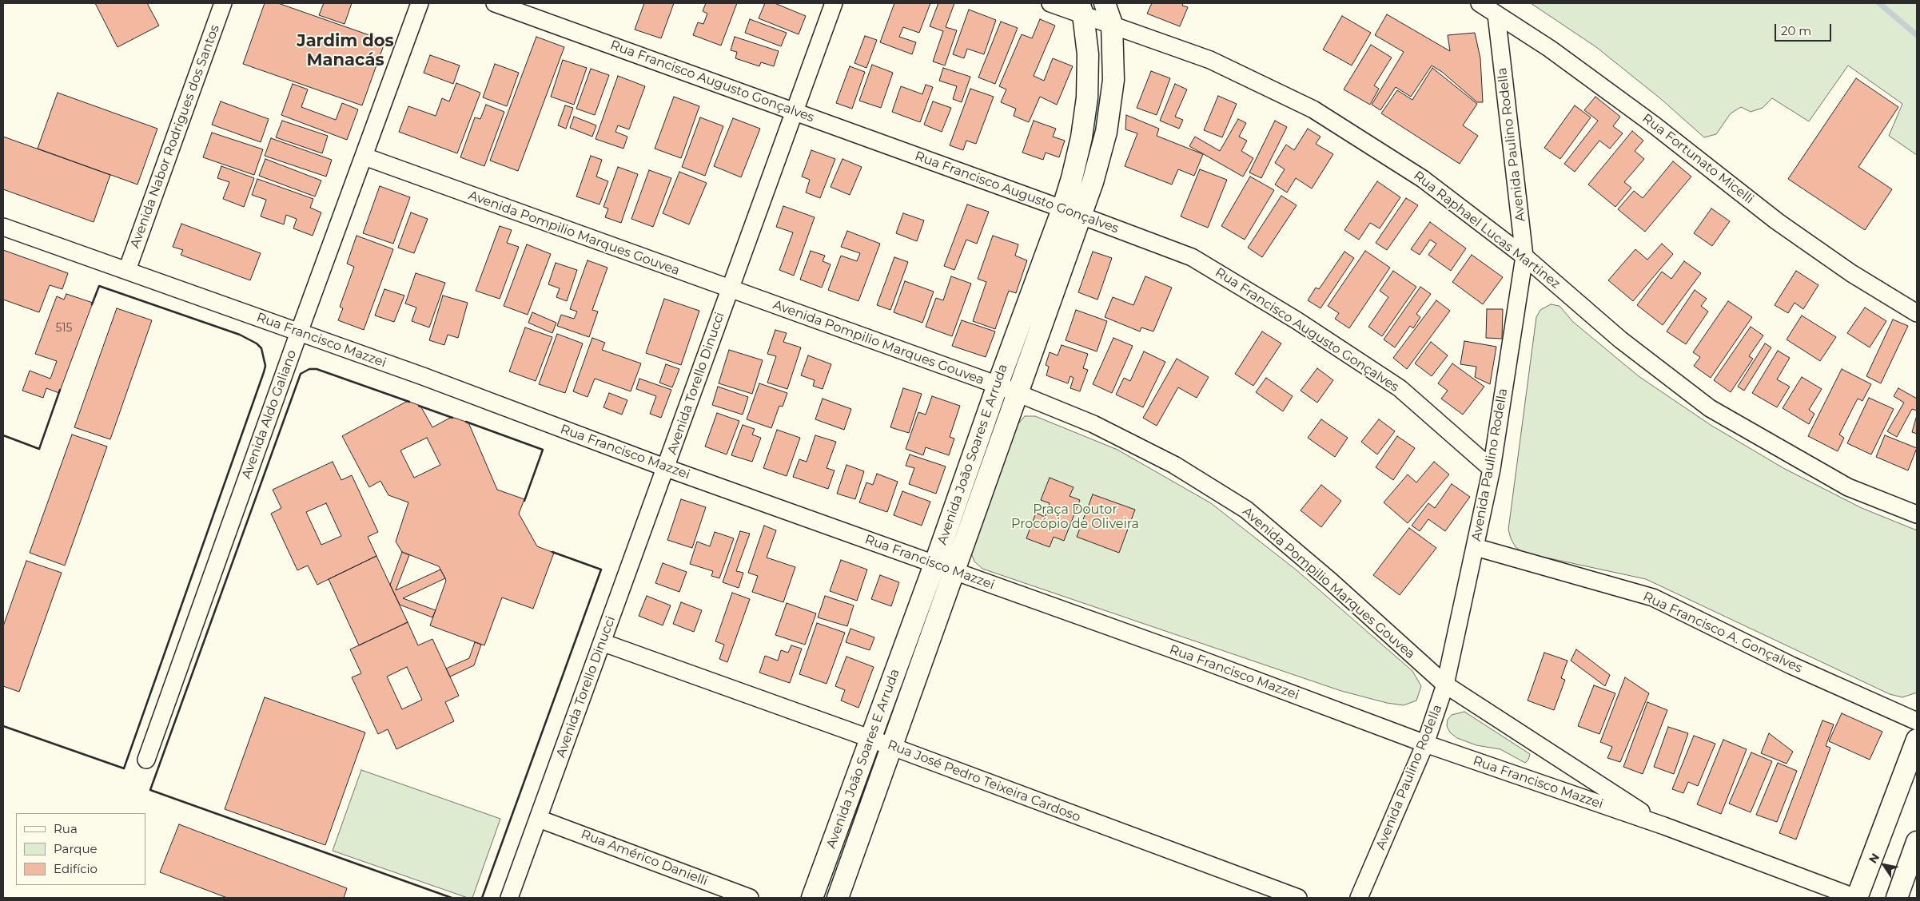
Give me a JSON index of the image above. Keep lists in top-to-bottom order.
{
  "streets": {
    "street": [
      "Rua Francisco Augusto Gonçalves",
      "Avenida Nabor Rodrigues dos Santos",
      "Avenida Paulino Rodella",
      "Rua Fortunato Micelli",
      "Rua Raphael Lucas Martinez",
      "Avenida Pompilio Marques Gouvea",
      "Rua Francisco Mazzei",
      "Avenida Torello Dinucci",
      "Avenida Aldo Galiano",
      "Avenida João Soares E Arruda",
      "Rua Francisco A. Gonçalves",
      "Rua José Pedro Teixeira Cardoso",
      "Rua Américo Danielli"
    ]
  },
  "crossings": [
    ["Rua Francisco Augusto Gonçalves", "Avenida Paulino Rodella"],
    ["Rua Francisco Augusto Gonçalves", "Avenida Torello Dinucci"],
    ["Rua Francisco Augusto Gonçalves", "Avenida João Soares E Arruda"],
    ["Avenida Nabor Rodrigues dos Santos", "Rua Francisco Mazzei"],
    ["Avenida Paulino Rodella", "Rua Fortunato Micelli"],
    ["Avenida Paulino Rodella", "Rua Raphael Lucas Martinez"],
    ["Avenida Paulino Rodella", "Avenida Pompilio Marques Gouvea"],
    ["Avenida Paulino Rodella", "Rua Francisco Mazzei"],
    ["Avenida Paulino Rodella", "Rua Francisco A. Gonçalves"],
    ["Rua Raphael Lucas Martinez", "Avenida João Soares E Arruda"],
    ["Avenida Pompilio Marques Gouvea", "Rua Francisco Mazzei"],
    ["Avenida Pompilio Marques Gouvea", "Avenida Torello Dinucci"],
    ["Avenida Pompilio Marques Gouvea", "Avenida Aldo Galiano"],
    ["Avenida Pompilio Marques Gouvea", "Avenida João Soares E Arruda"],
    ["Rua Francisco Mazzei", "Avenida Torello Dinucci"],
    ["Rua Francisco Mazzei", "Avenida Aldo Galiano"],
    ["Rua Francisco Mazzei", "Avenida João Soares E Arruda"],
    ["Avenida Torello Dinucci", "Rua José Pedro Teixeira Cardoso"],
    ["Avenida Torello Dinucci", "Rua Américo Danielli"],
    ["Avenida João Soares E Arruda", "Rua José Pedro Teixeira Cardoso"]
  ],
  "districts": ["Jardim dos Manacás"],
  "parks": ["Praça Doutor Procópio de Oliveira"],
  "house_numbers": ["515"],
  "legend": ["Rua", "Parque", "Edifício"],
  "scale_bar": "20 m",
  "north": "top left"
}
